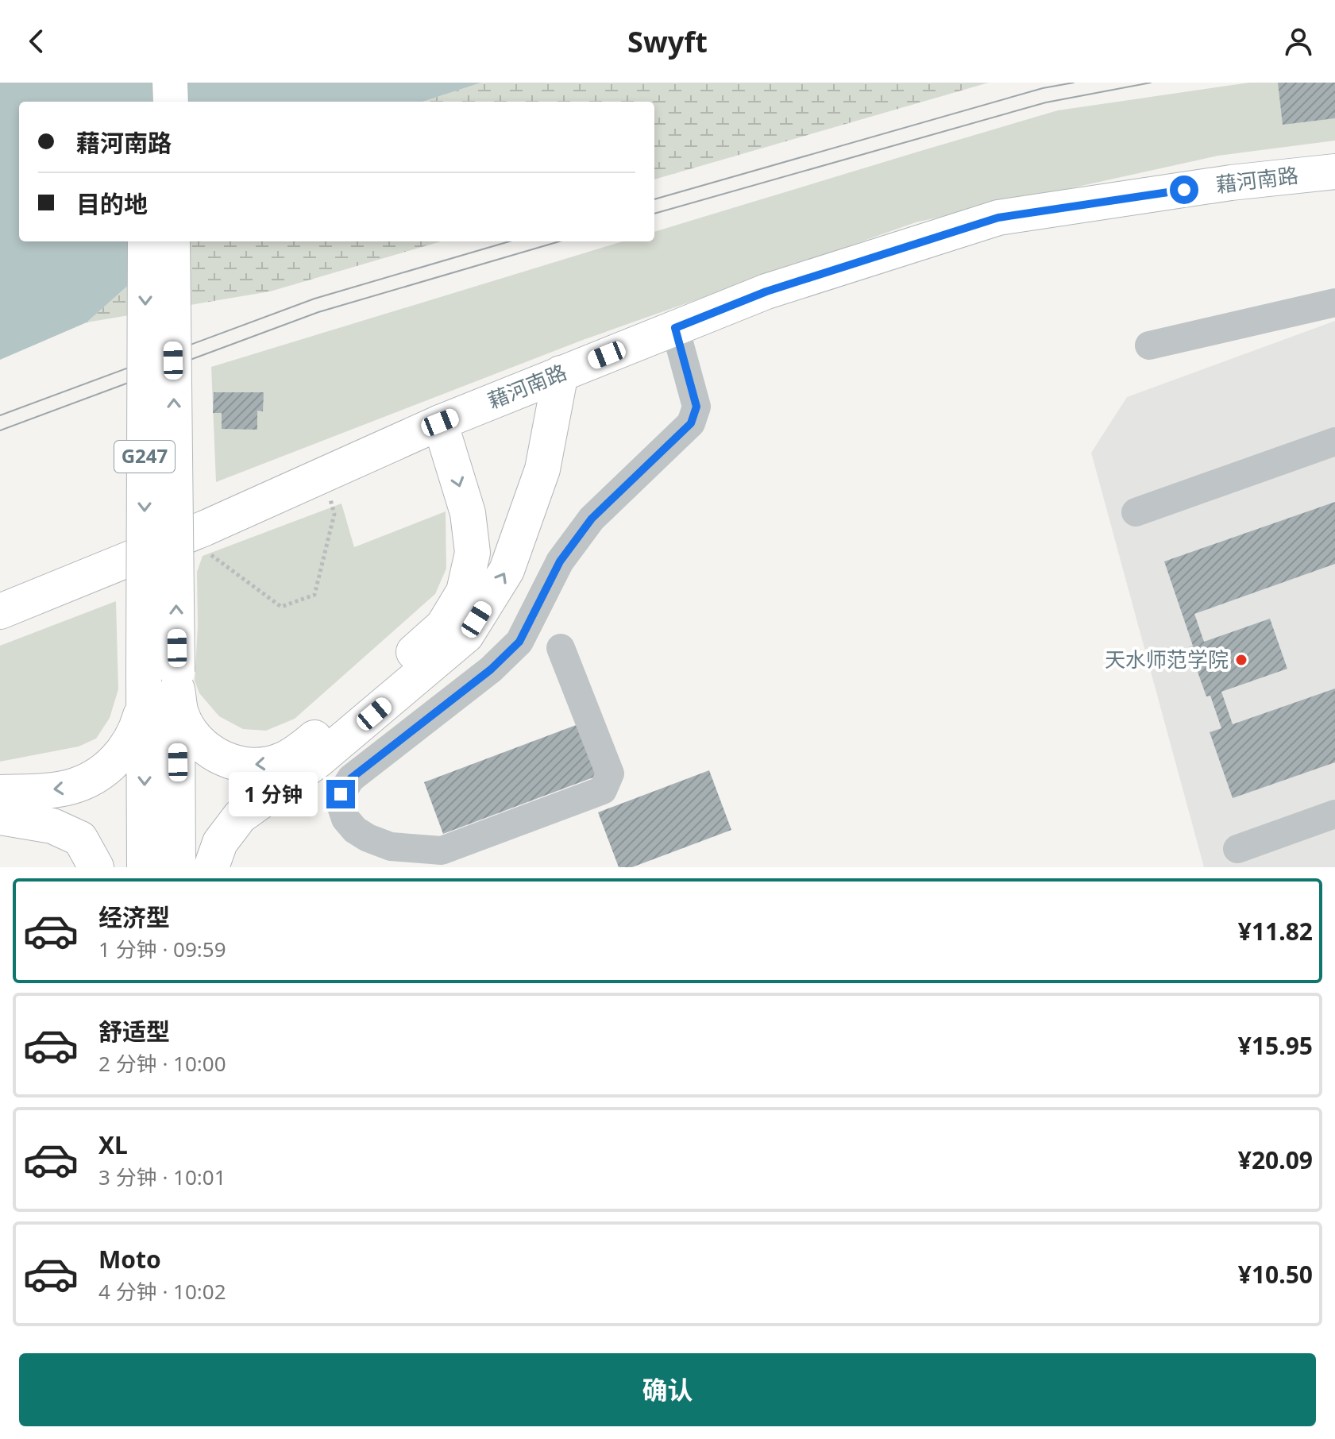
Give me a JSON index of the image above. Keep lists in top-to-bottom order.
{
  "streets": {
    "main road": ["藉河南路", "G247"]
  },
  "places": ["天水师范学院"],
  "page": {
    "header": "Swyft",
    "banner": ["藉河南路", "目的地"],
    "bubble": "1 分钟",
    "list": [
      {
        "name": "经济型",
        "note": "1 分钟 · 09:59",
        "value": "¥11.82"
      },
      {
        "name": "舒适型",
        "note": "2 分钟 · 10:00",
        "value": "¥15.95"
      },
      {
        "name": "XL",
        "note": "3 分钟 · 10:01",
        "value": "¥20.09"
      },
      {
        "name": "Moto",
        "note": "4 分钟 · 10:02",
        "value": "¥10.50"
      }
    ],
    "buttons": "确认"
  }
}
